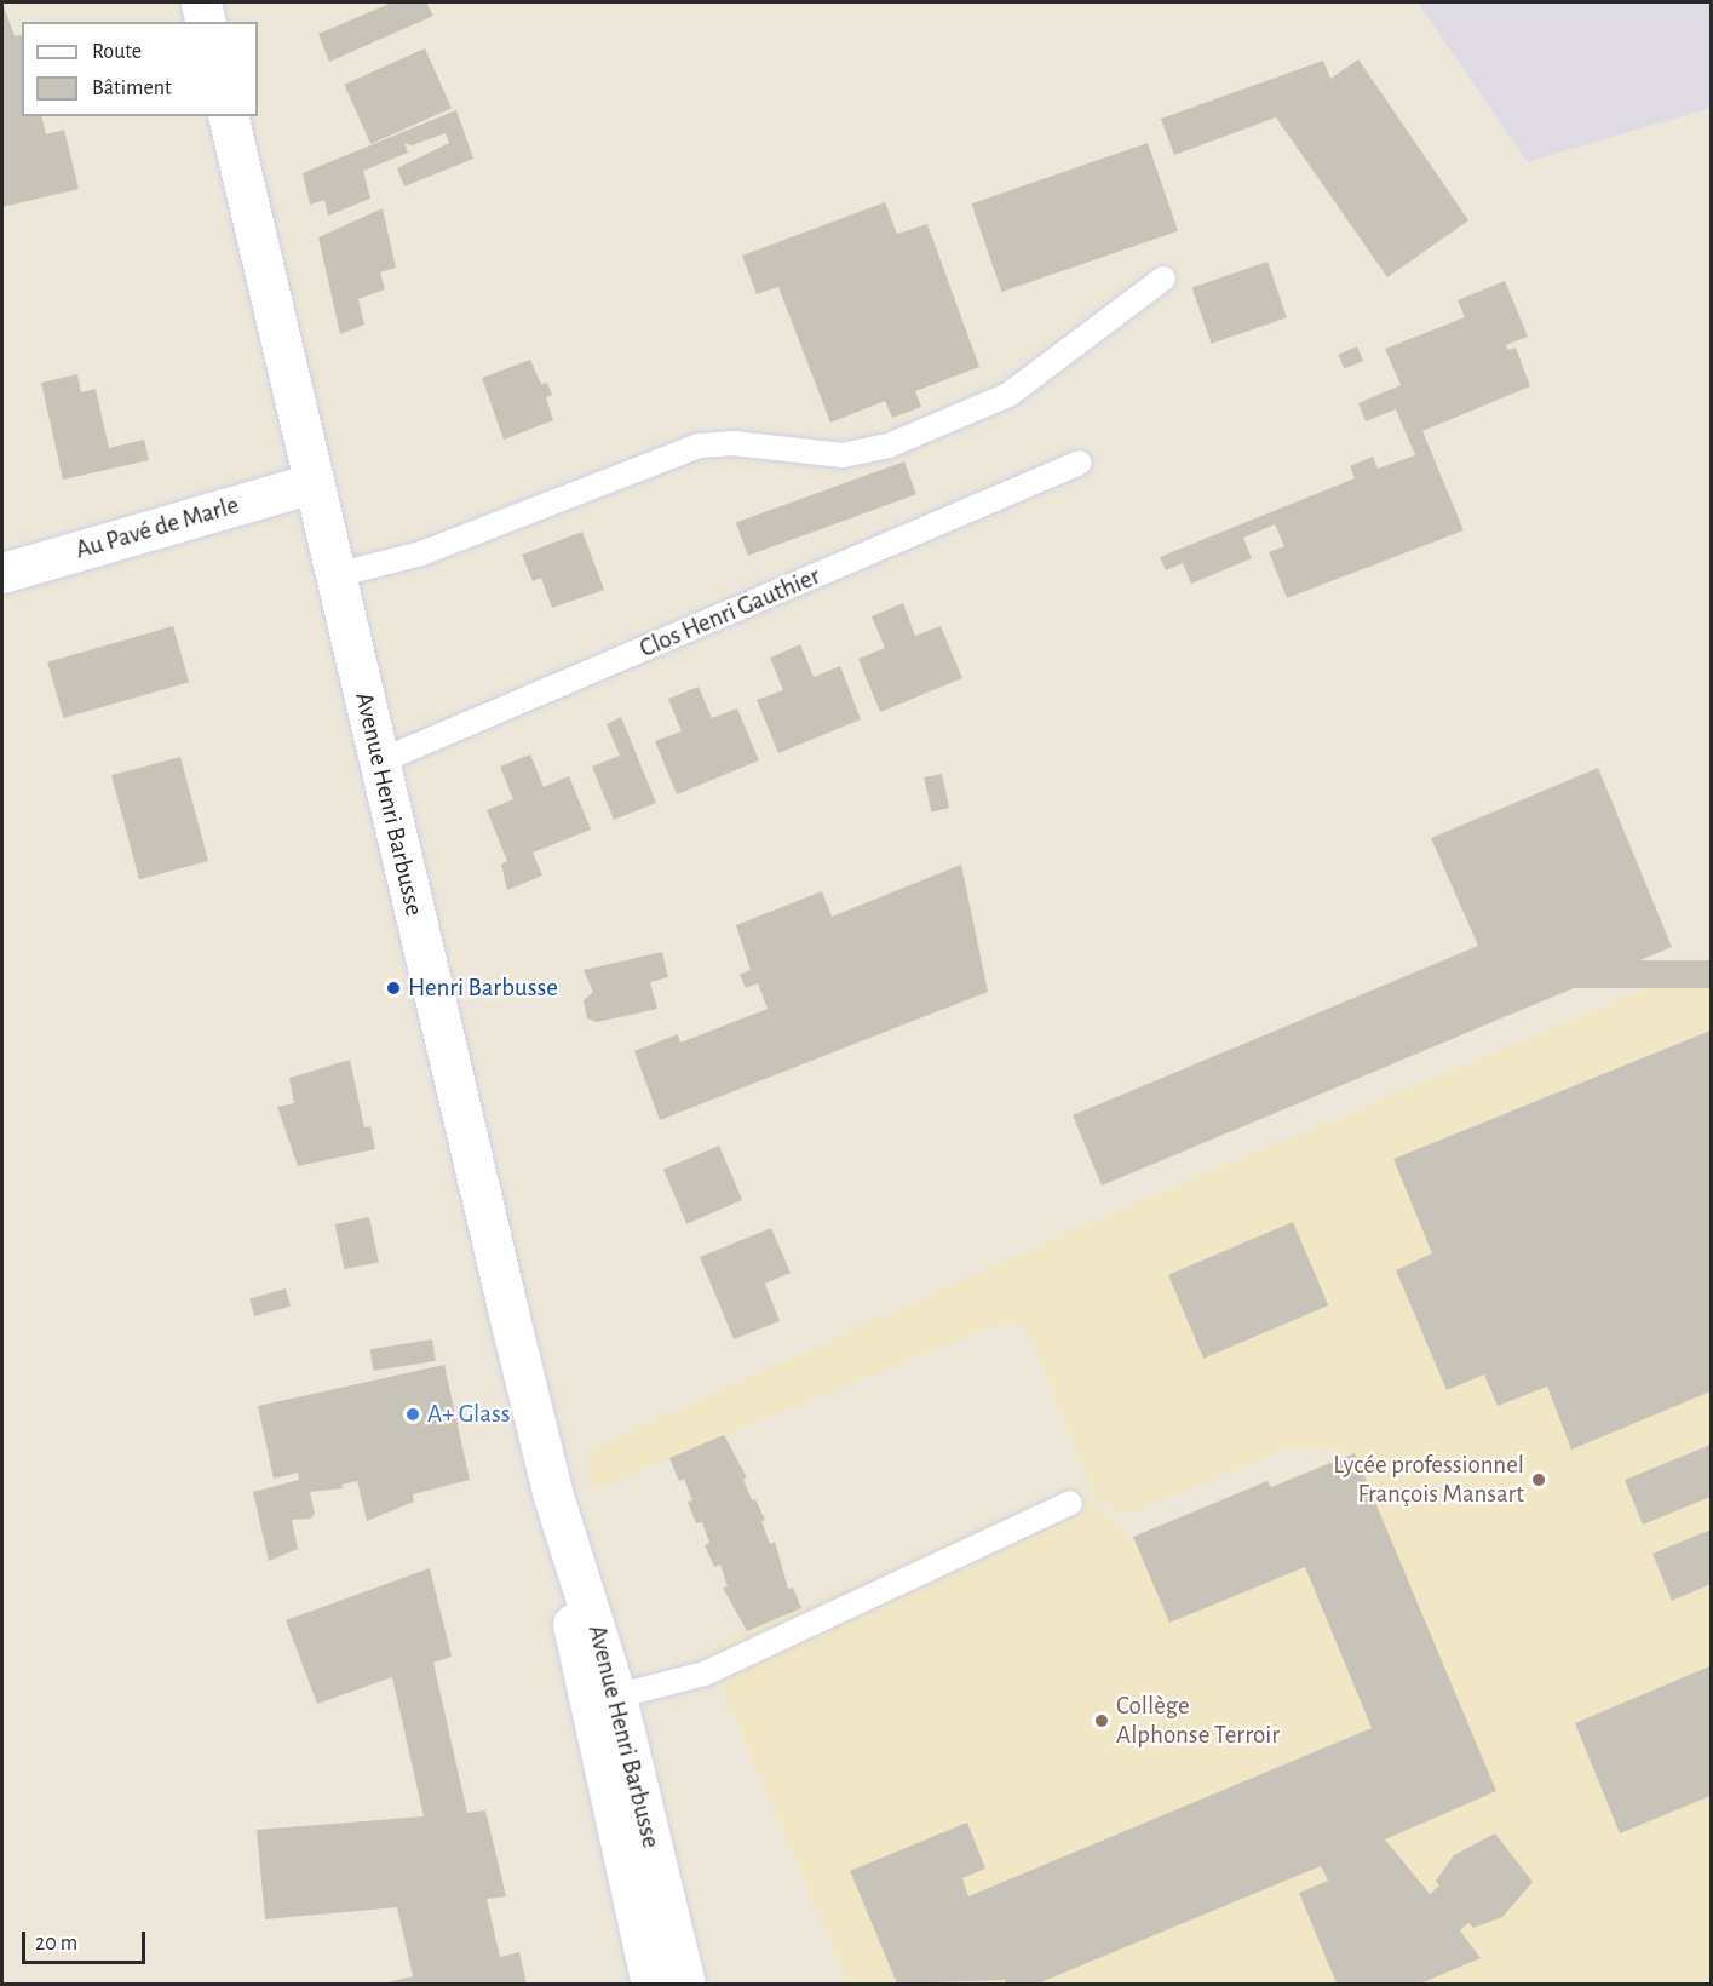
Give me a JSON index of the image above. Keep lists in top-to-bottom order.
{
  "streets": {
    "street": ["Au Pavé de Marle", "Avenue Henri Barbusse"],
    "lane": ["Clos Henri Gauthier"]
  },
  "crossings": [
    ["Au Pavé de Marle", "Avenue Henri Barbusse"],
    ["Clos Henri Gauthier", "Avenue Henri Barbusse"]
  ],
  "places": [
    "Henri Barbusse",
    "A+ Glass",
    "Lycée professionnel François Mansart",
    "Collège Alphonse Terroir"
  ],
  "legend": ["Route", "Bâtiment"],
  "scale_bar": "20 m"
}
